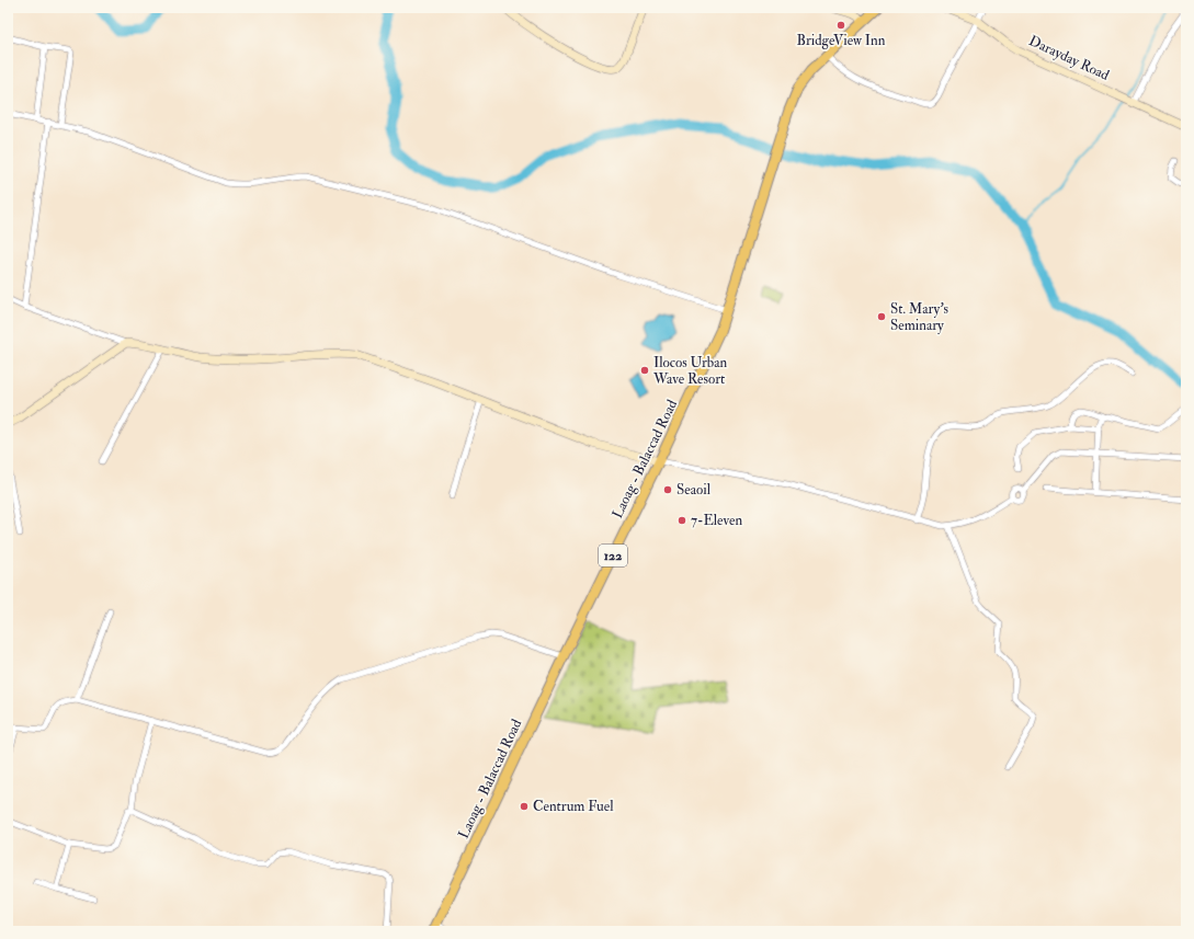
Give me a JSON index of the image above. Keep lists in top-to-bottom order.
{
  "streets": {
    "main road": ["Laoag - Balaccad Road", "122"],
    "street": ["Darayday Road"]
  },
  "places": [
    "BridgeView Inn",
    "St. Mary's Seminary",
    "Ilocos Urban Wave Resort",
    "Seaoil",
    "7-Eleven",
    "Centrum Fuel"
  ]
}
